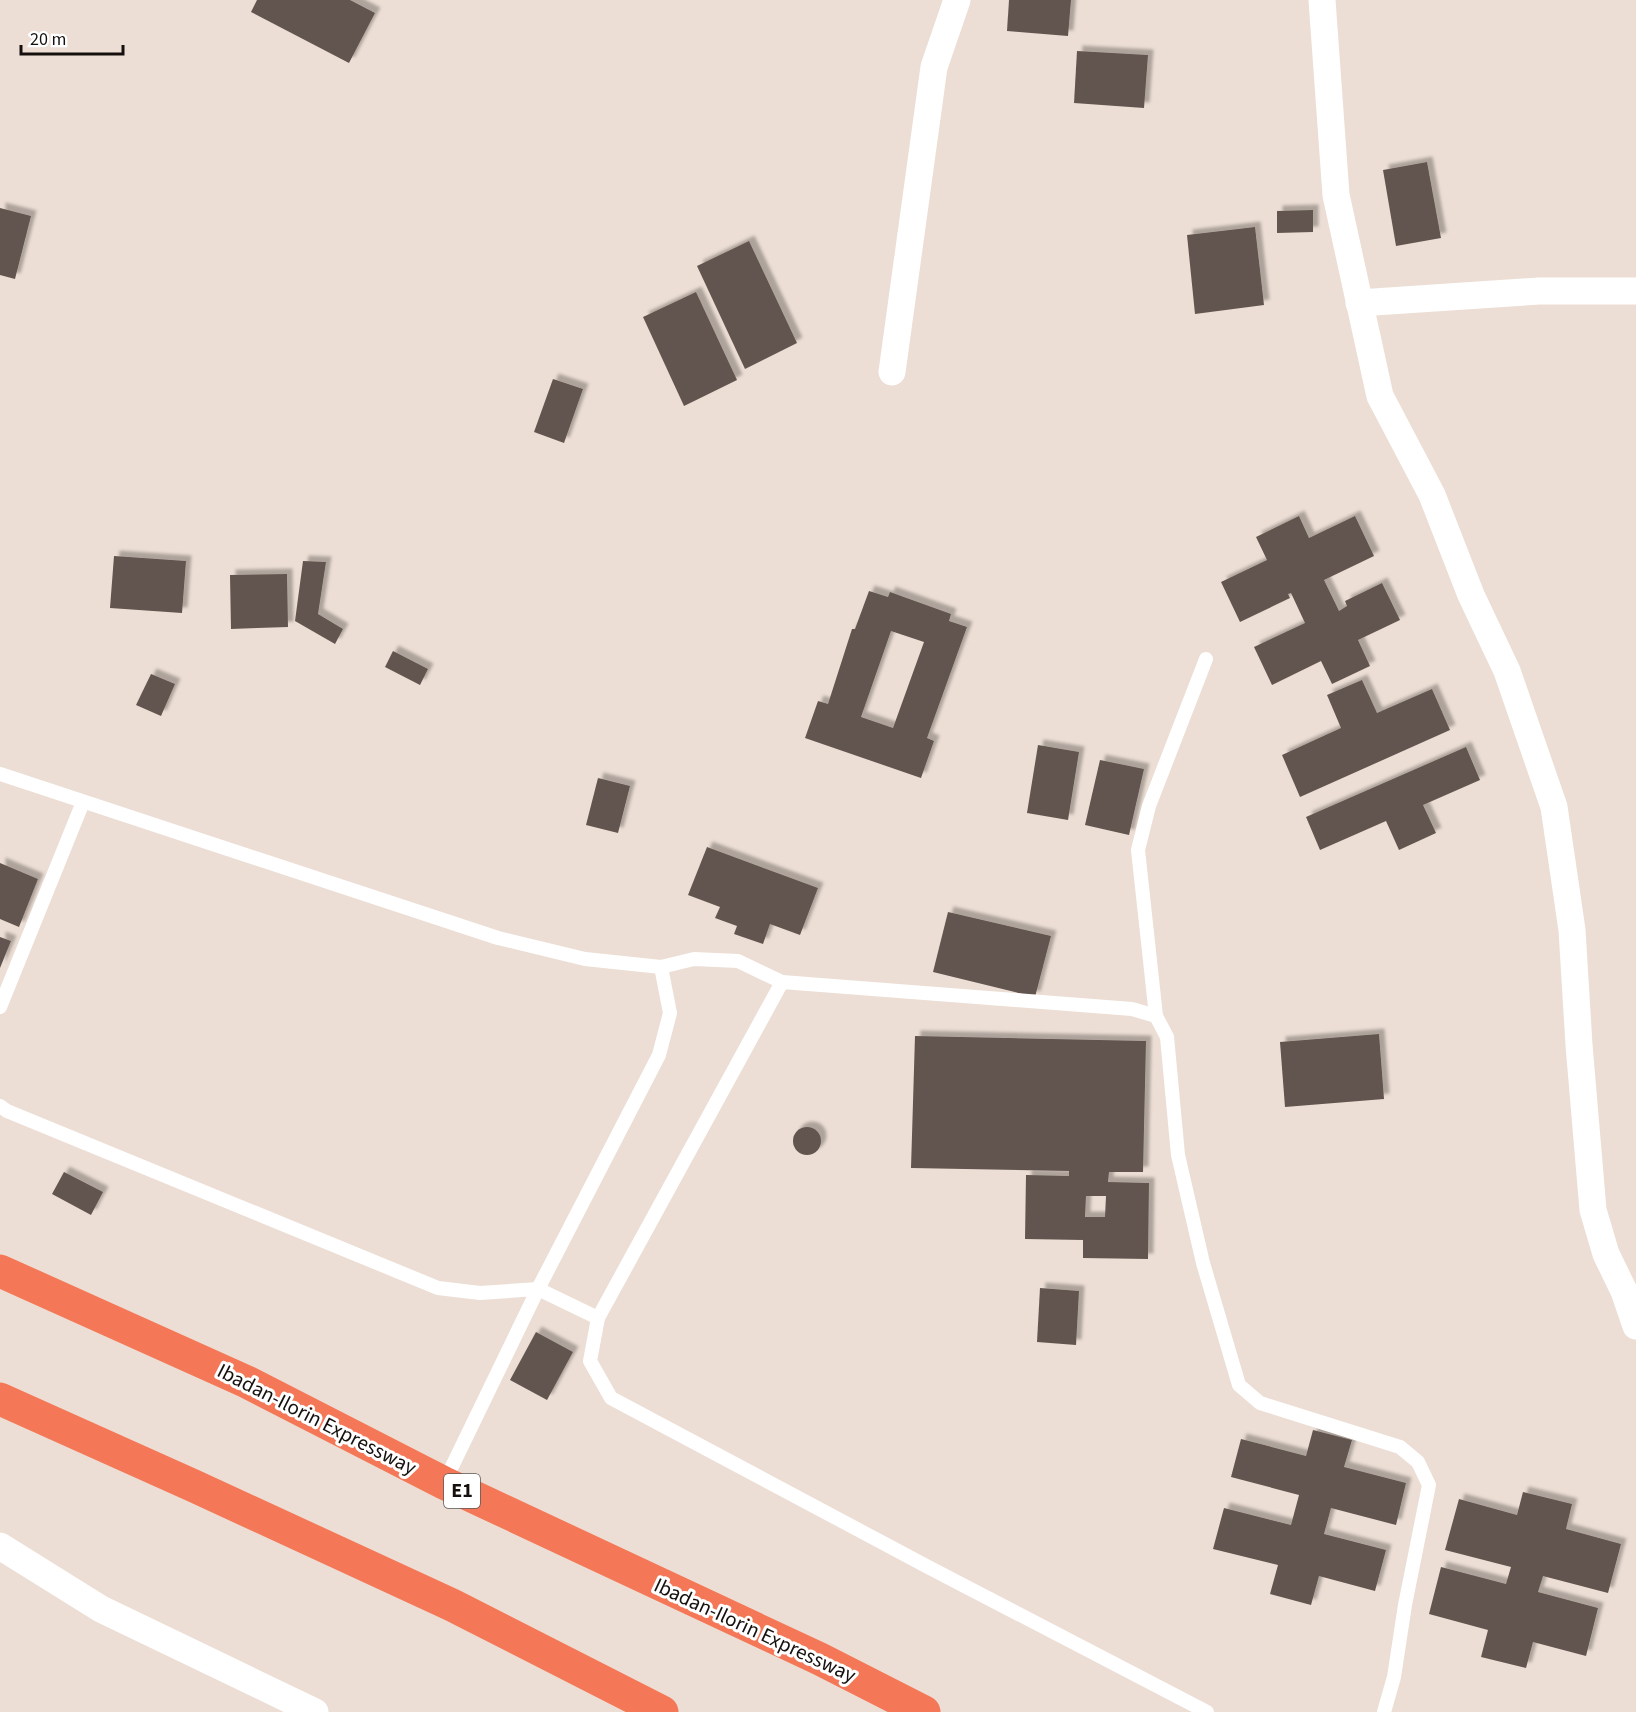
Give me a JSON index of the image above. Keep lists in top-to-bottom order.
{
  "streets": {
    "highway": ["Ibadan-Ilorin Expressway", "E1"]
  },
  "scale_bar": "20 m"
}
